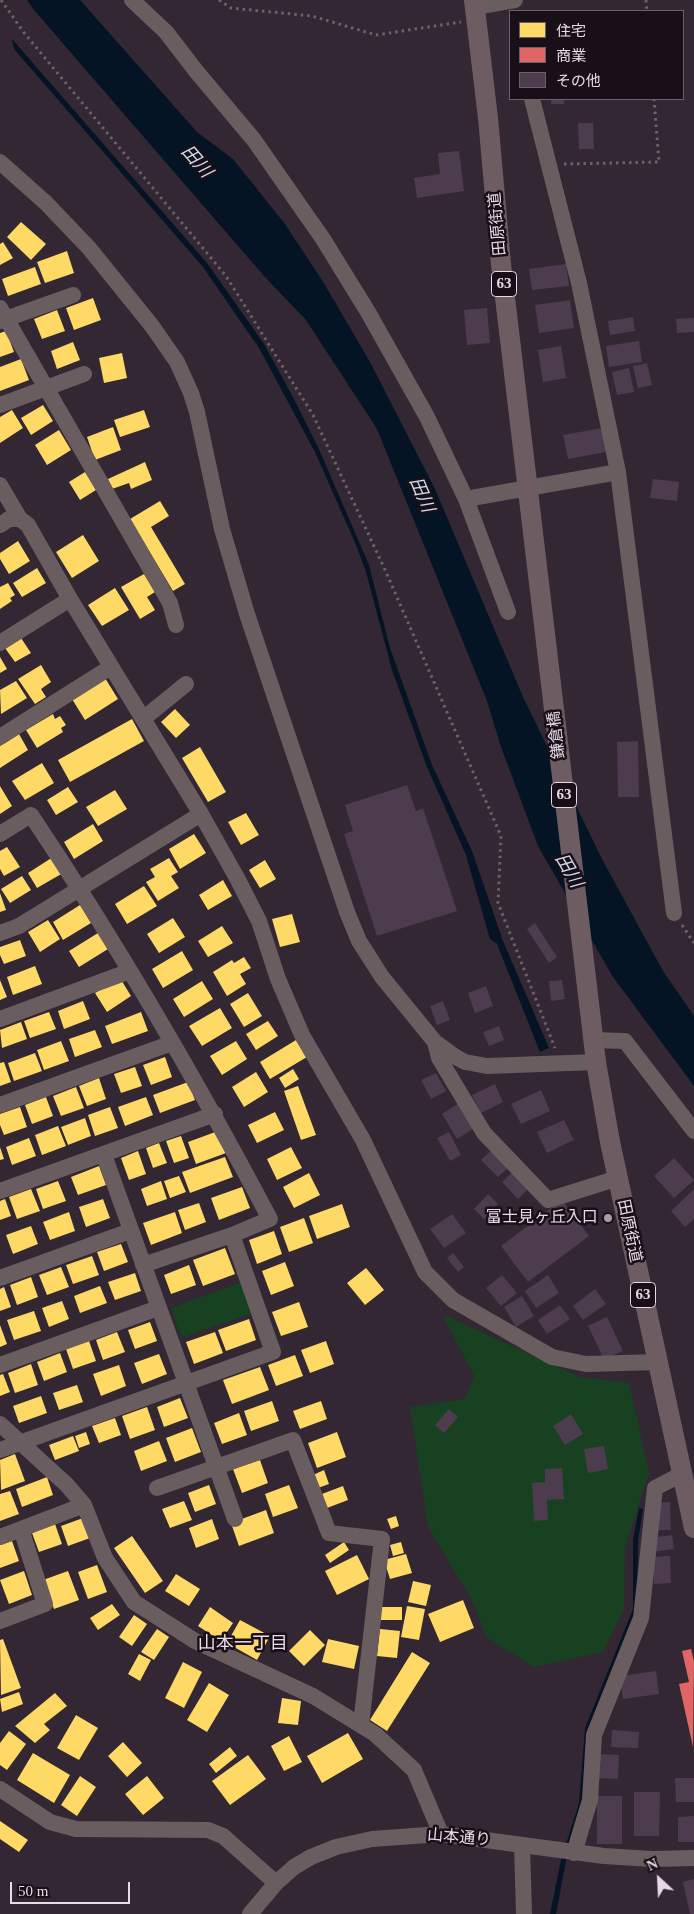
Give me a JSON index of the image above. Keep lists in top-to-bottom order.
{
  "streets": {
    "main road": ["田原街道", "63", "鎌倉橋"],
    "street": ["山本通り"]
  },
  "crossings": [
    ["田原街道", "鎌倉橋"]
  ],
  "districts": ["山本一丁目"],
  "water": ["田川"],
  "places": ["富士見ヶ丘入口"],
  "legend": ["住宅", "商業", "その他"],
  "scale_bar": "50 m",
  "north": "top left"
}
